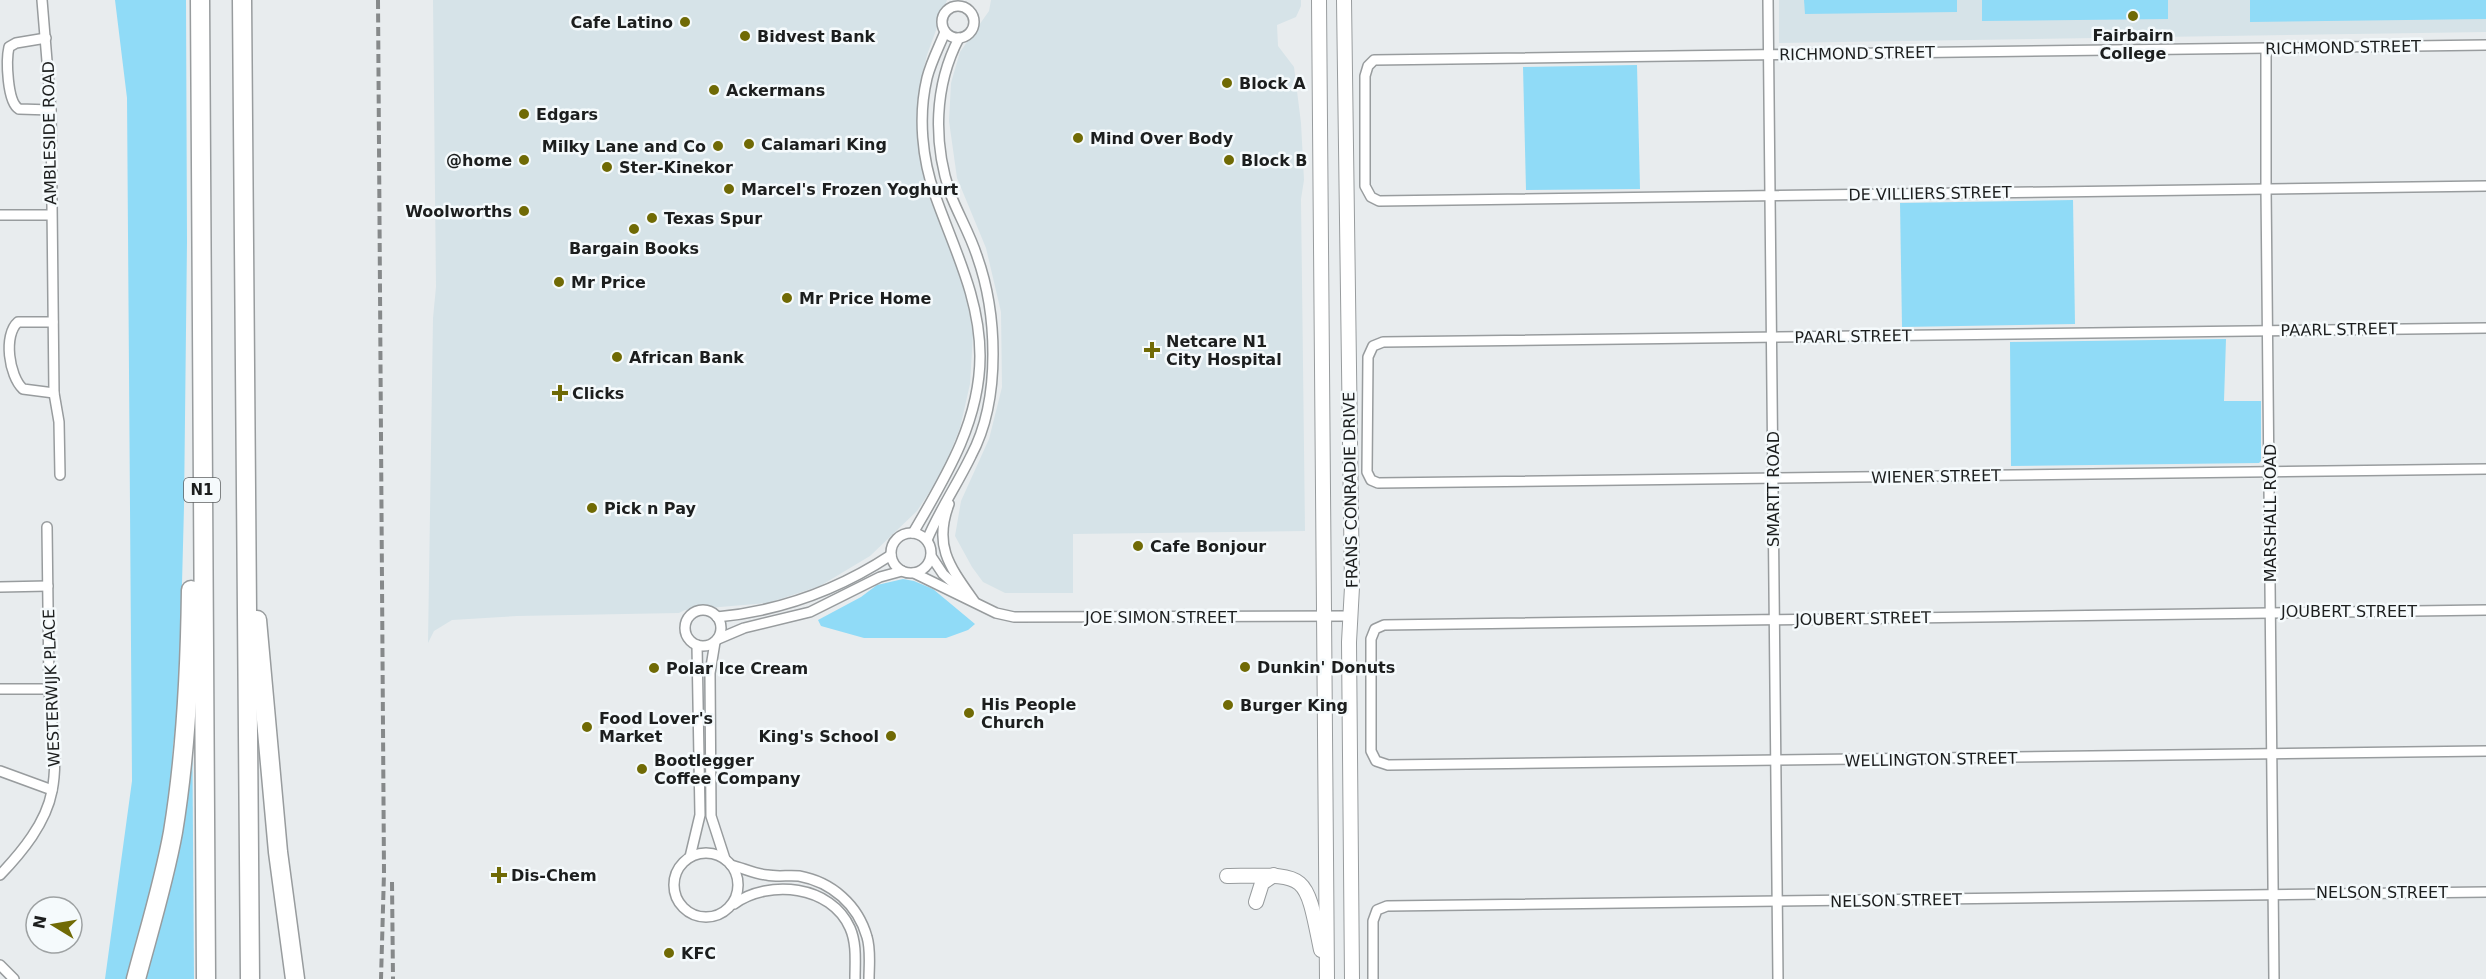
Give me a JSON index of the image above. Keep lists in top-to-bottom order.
{
  "streets": {
    "highway": ["N1"],
    "main road": ["FRANS CONRADIE DRIVE"],
    "street": [
      "RICHMOND STREET",
      "AMBLESIDE ROAD",
      "DE VILLIERS STREET",
      "PAARL STREET",
      "WIENER STREET",
      "SMARTT ROAD",
      "MARSHALL ROAD",
      "JOUBERT STREET",
      "JOE SIMON STREET",
      "WESTERWIJK PLACE",
      "WELLINGTON STREET",
      "NELSON STREET"
    ]
  },
  "crossings": [
    ["RICHMOND STREET", "DE VILLIERS STREET"],
    ["RICHMOND STREET", "SMARTT ROAD"],
    ["RICHMOND STREET", "MARSHALL ROAD"],
    ["DE VILLIERS STREET", "SMARTT ROAD"],
    ["DE VILLIERS STREET", "MARSHALL ROAD"],
    ["PAARL STREET", "WIENER STREET"],
    ["PAARL STREET", "SMARTT ROAD"],
    ["PAARL STREET", "MARSHALL ROAD"],
    ["WIENER STREET", "SMARTT ROAD"],
    ["WIENER STREET", "MARSHALL ROAD"],
    ["SMARTT ROAD", "JOUBERT STREET"],
    ["SMARTT ROAD", "WELLINGTON STREET"],
    ["SMARTT ROAD", "NELSON STREET"],
    ["FRANS CONRADIE DRIVE", "JOE SIMON STREET"],
    ["MARSHALL ROAD", "JOUBERT STREET"],
    ["MARSHALL ROAD", "WELLINGTON STREET"],
    ["MARSHALL ROAD", "NELSON STREET"],
    ["JOUBERT STREET", "WELLINGTON STREET"]
  ],
  "places": {
    "other": [
      "Fairbairn College",
      "Cafe Latino",
      "Bidvest Bank",
      "Block A",
      "Ackermans",
      "Edgars",
      "Mind Over Body",
      "Calamari King",
      "Milky Lane and Co",
      "@home",
      "Block B",
      "Ster-Kinekor",
      "Marcel's Frozen Yoghurt",
      "Woolworths",
      "Texas Spur",
      "Bargain Books",
      "Mr Price",
      "Mr Price Home",
      "African Bank",
      "Pick n Pay",
      "Cafe Bonjour",
      "Dunkin' Donuts",
      "Polar Ice Cream",
      "Burger King",
      "His People Church",
      "Food Lover's Market",
      "King's School",
      "Bootlegger Coffee Company",
      "KFC"
    ],
    "health": ["Netcare N1 City Hospital", "Clicks", "Dis-Chem"]
  },
  "north": "left"
}
